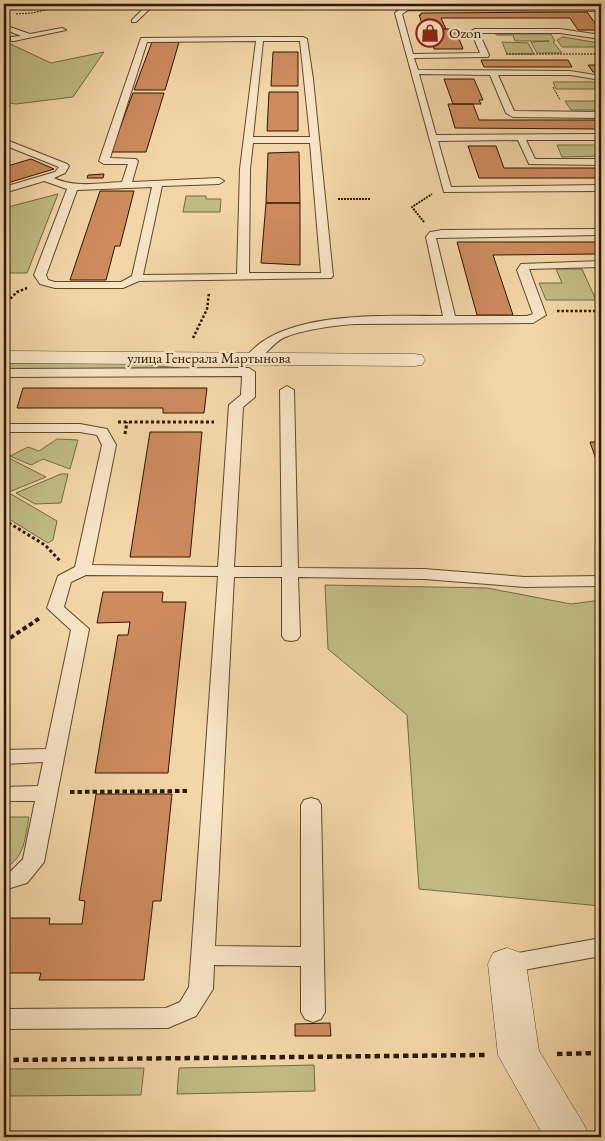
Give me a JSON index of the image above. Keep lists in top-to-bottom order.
{
  "streets": {
    "street": ["улица Генерала Мартынова"]
  },
  "places": {
    "shop": ["Ozon"]
  }
}
